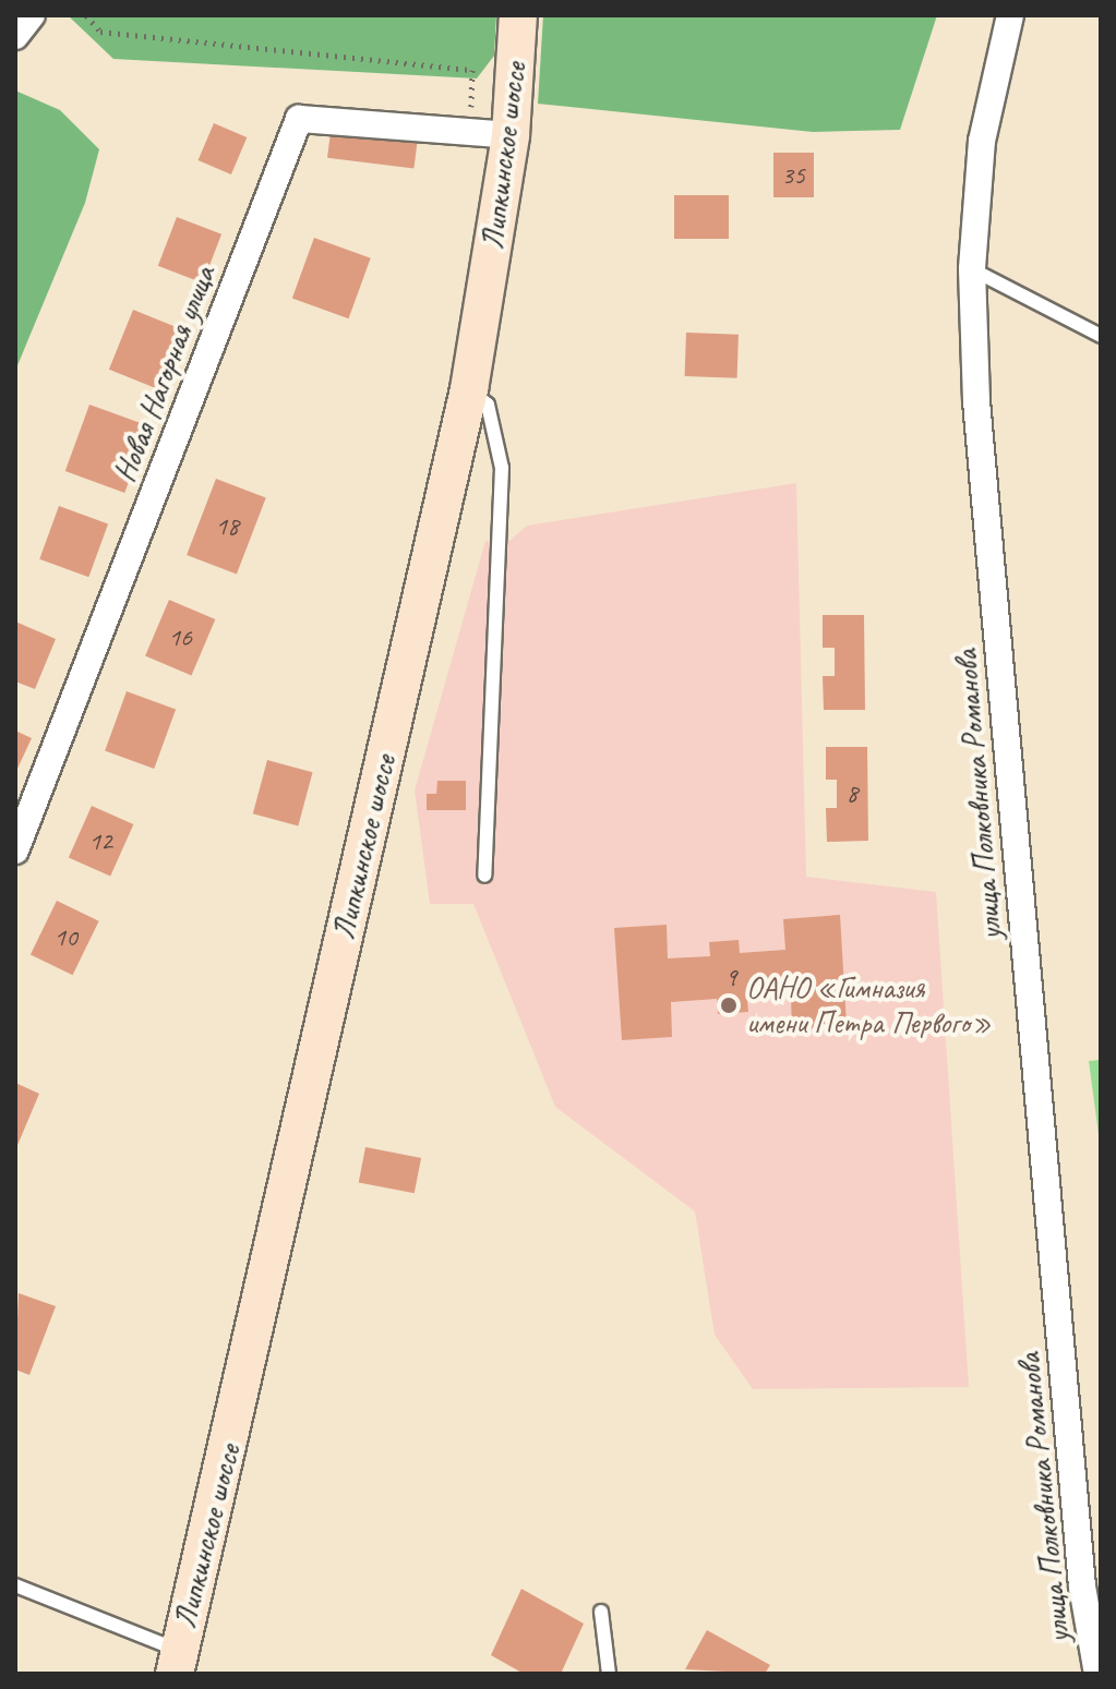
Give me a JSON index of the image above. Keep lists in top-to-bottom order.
{
  "streets": {
    "street": ["Липкинское шоссе", "Новая Нагорная улица", "улица Полковника Романова"]
  },
  "crossings": [
    ["Липкинское шоссе", "Новая Нагорная улица"]
  ],
  "places": ["ОАНО «Гимназия имени Петра Первого»"],
  "house_numbers": [
    "35",
    "18",
    "16",
    "8",
    "12",
    "10",
    "9"
  ]
}
